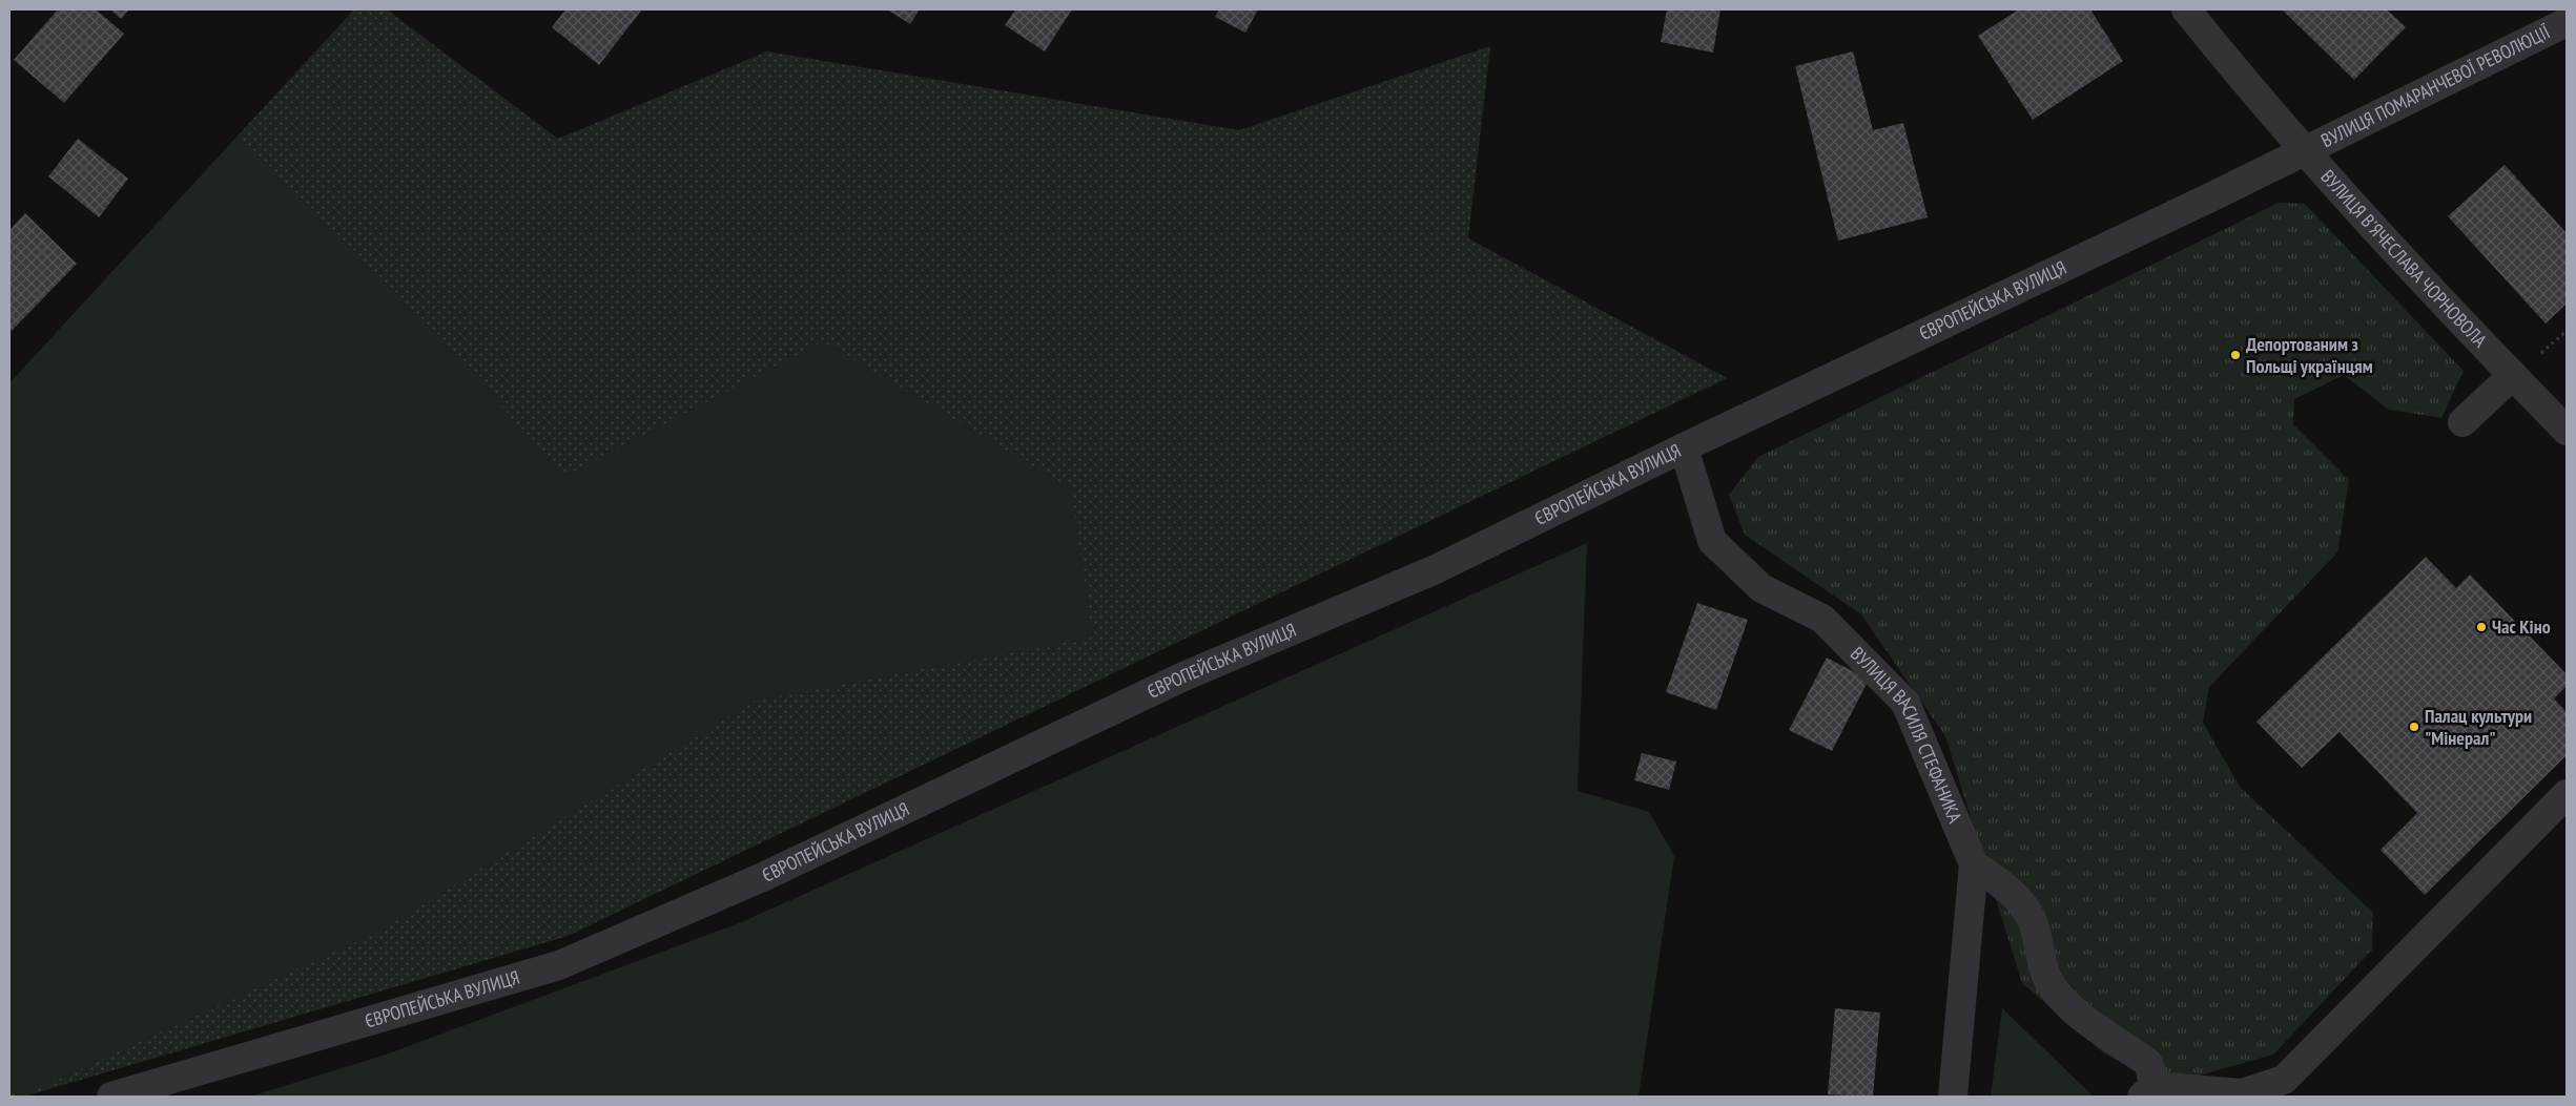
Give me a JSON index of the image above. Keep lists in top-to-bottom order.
{
  "streets": {
    "street": [
      "ВУЛИЦЯ ПОМАРАНЧЕВОЇ РЕВОЛЮЦІЇ",
      "ВУЛИЦЯ В'ЯЧЕСЛАВА ЧОРНОВОЛА",
      "ЄВРОПЕЙСЬКА ВУЛИЦЯ",
      "ВУЛИЦЯ ВАСИЛЯ СТЕФАНИКА"
    ]
  },
  "crossings": [
    ["ВУЛИЦЯ ПОМАРАНЧЕВОЇ РЕВОЛЮЦІЇ", "ВУЛИЦЯ В'ЯЧЕСЛАВА ЧОРНОВОЛА"],
    ["ВУЛИЦЯ ПОМАРАНЧЕВОЇ РЕВОЛЮЦІЇ", "ЄВРОПЕЙСЬКА ВУЛИЦЯ"],
    ["ВУЛИЦЯ В'ЯЧЕСЛАВА ЧОРНОВОЛА", "ЄВРОПЕЙСЬКА ВУЛИЦЯ"],
    ["ЄВРОПЕЙСЬКА ВУЛИЦЯ", "ВУЛИЦЯ ВАСИЛЯ СТЕФАНИКА"]
  ],
  "places": ["Депортованим з Польщі українцям", "Час Кіно", "Палац культури \"Мінерал\""]
}
